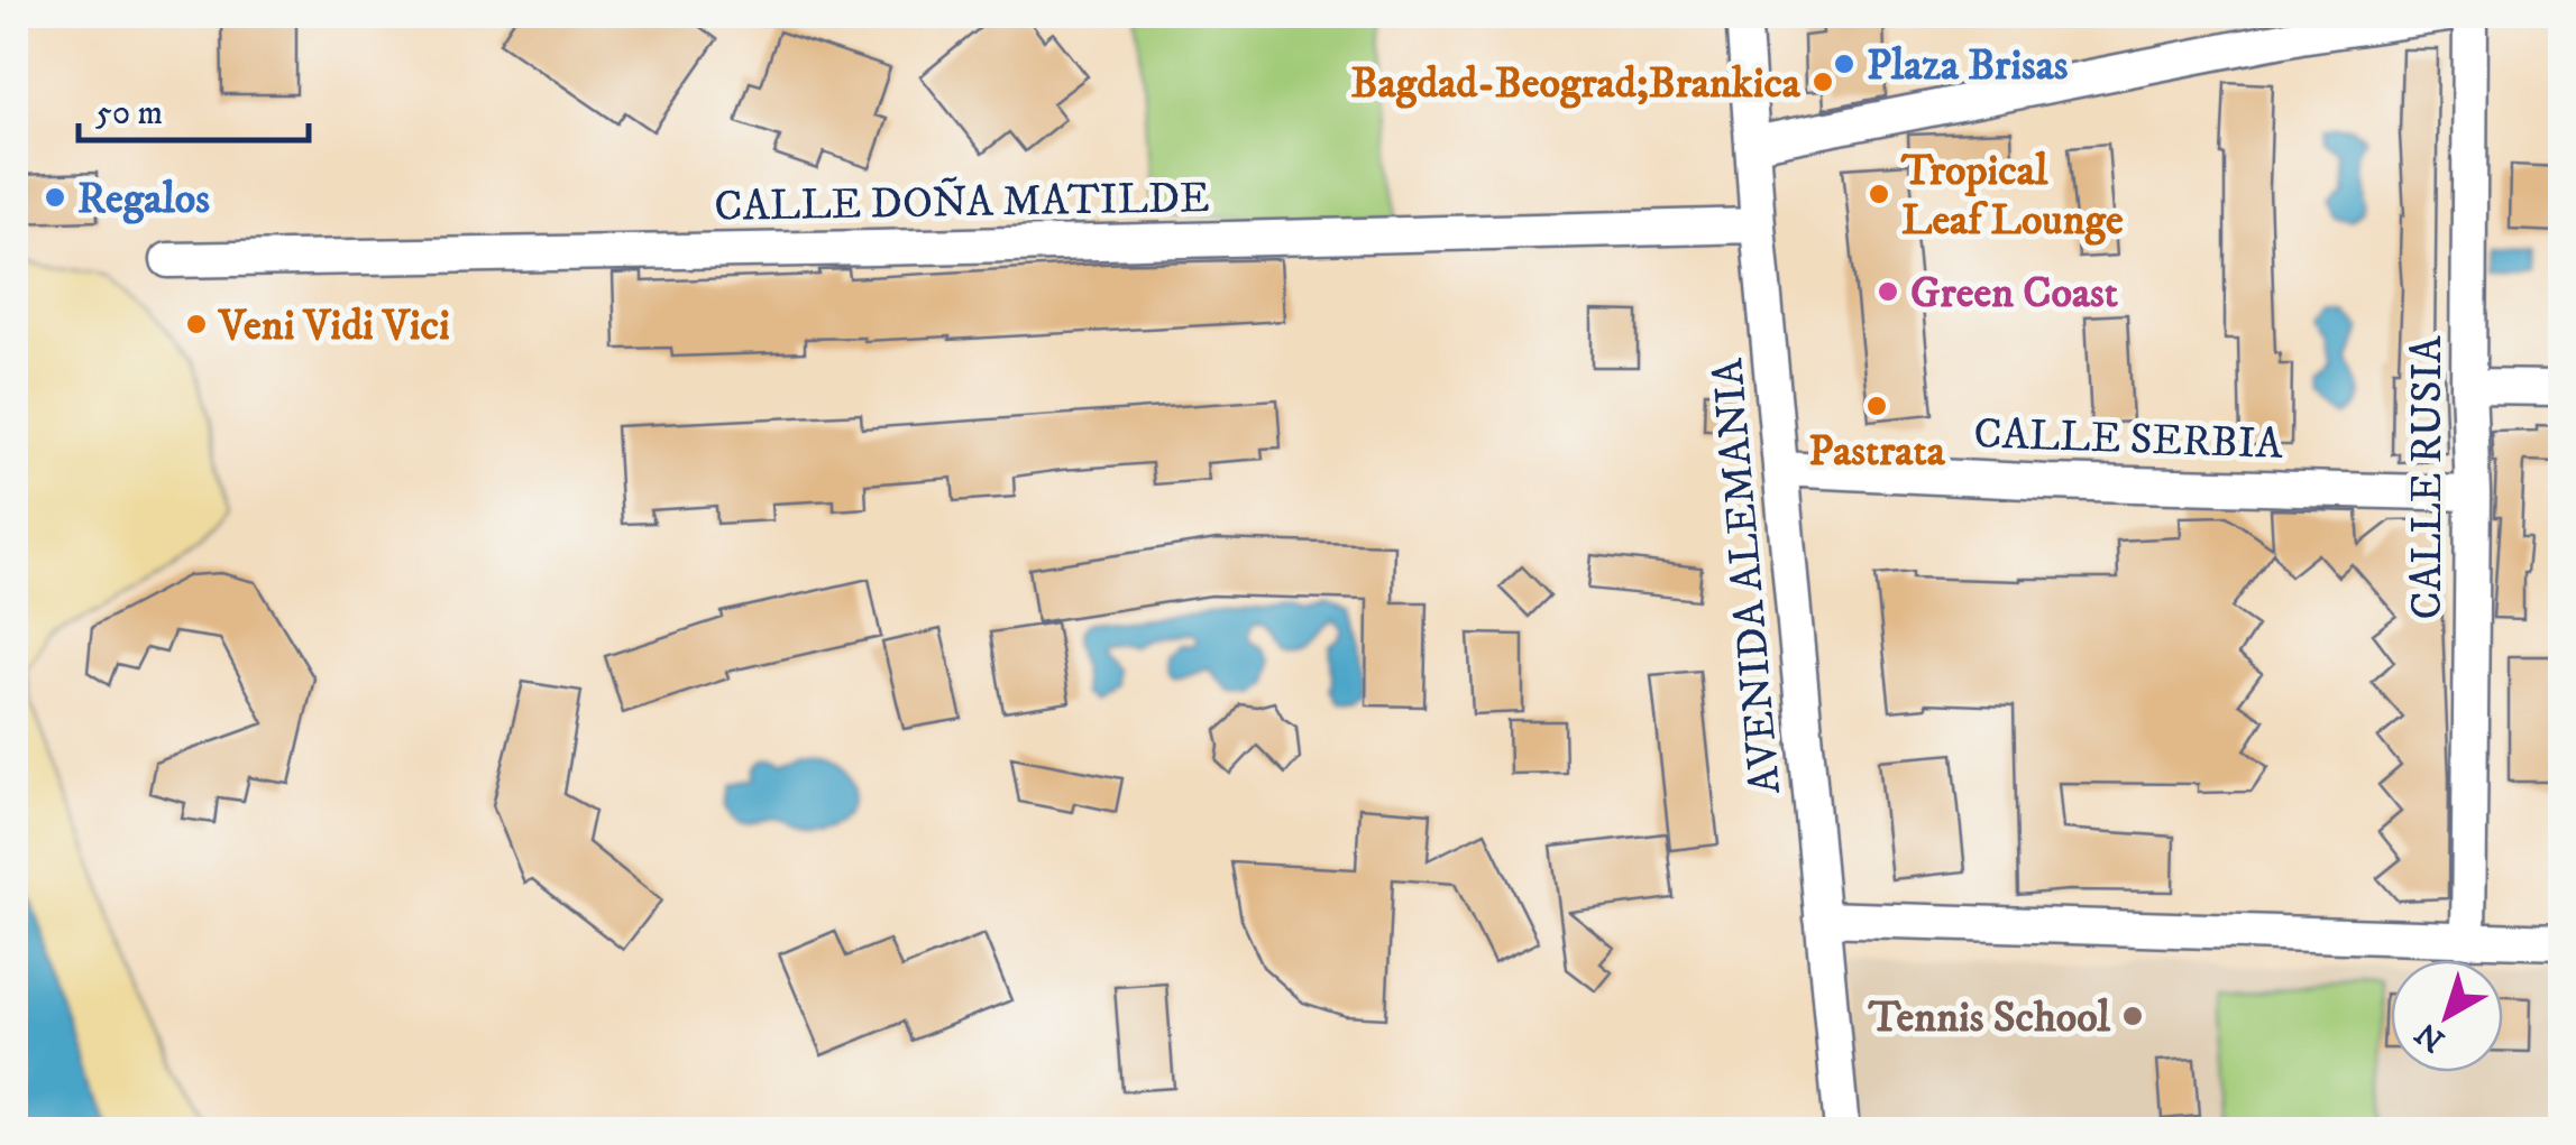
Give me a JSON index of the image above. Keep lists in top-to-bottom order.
{
  "streets": {
    "street": [
      "CALLE DOÑA MATILDE",
      "CALLE SERBIA",
      "CALLE RUSIA",
      "AVENIDA ALEMANIA"
    ]
  },
  "crossings": [
    ["CALLE DOÑA MATILDE", "AVENIDA ALEMANIA"],
    ["CALLE SERBIA", "CALLE RUSIA"],
    ["CALLE SERBIA", "AVENIDA ALEMANIA"]
  ],
  "places": [
    "Plaza Brisas",
    "Bagdad-Beograd;Brankica",
    "Tropical Leaf Lounge",
    "Regalos",
    "Green Coast",
    "Veni Vidi Vici",
    "Pastrata",
    "Tennis School"
  ],
  "scale_bar": "50 m",
  "north": "bottom left"
}
